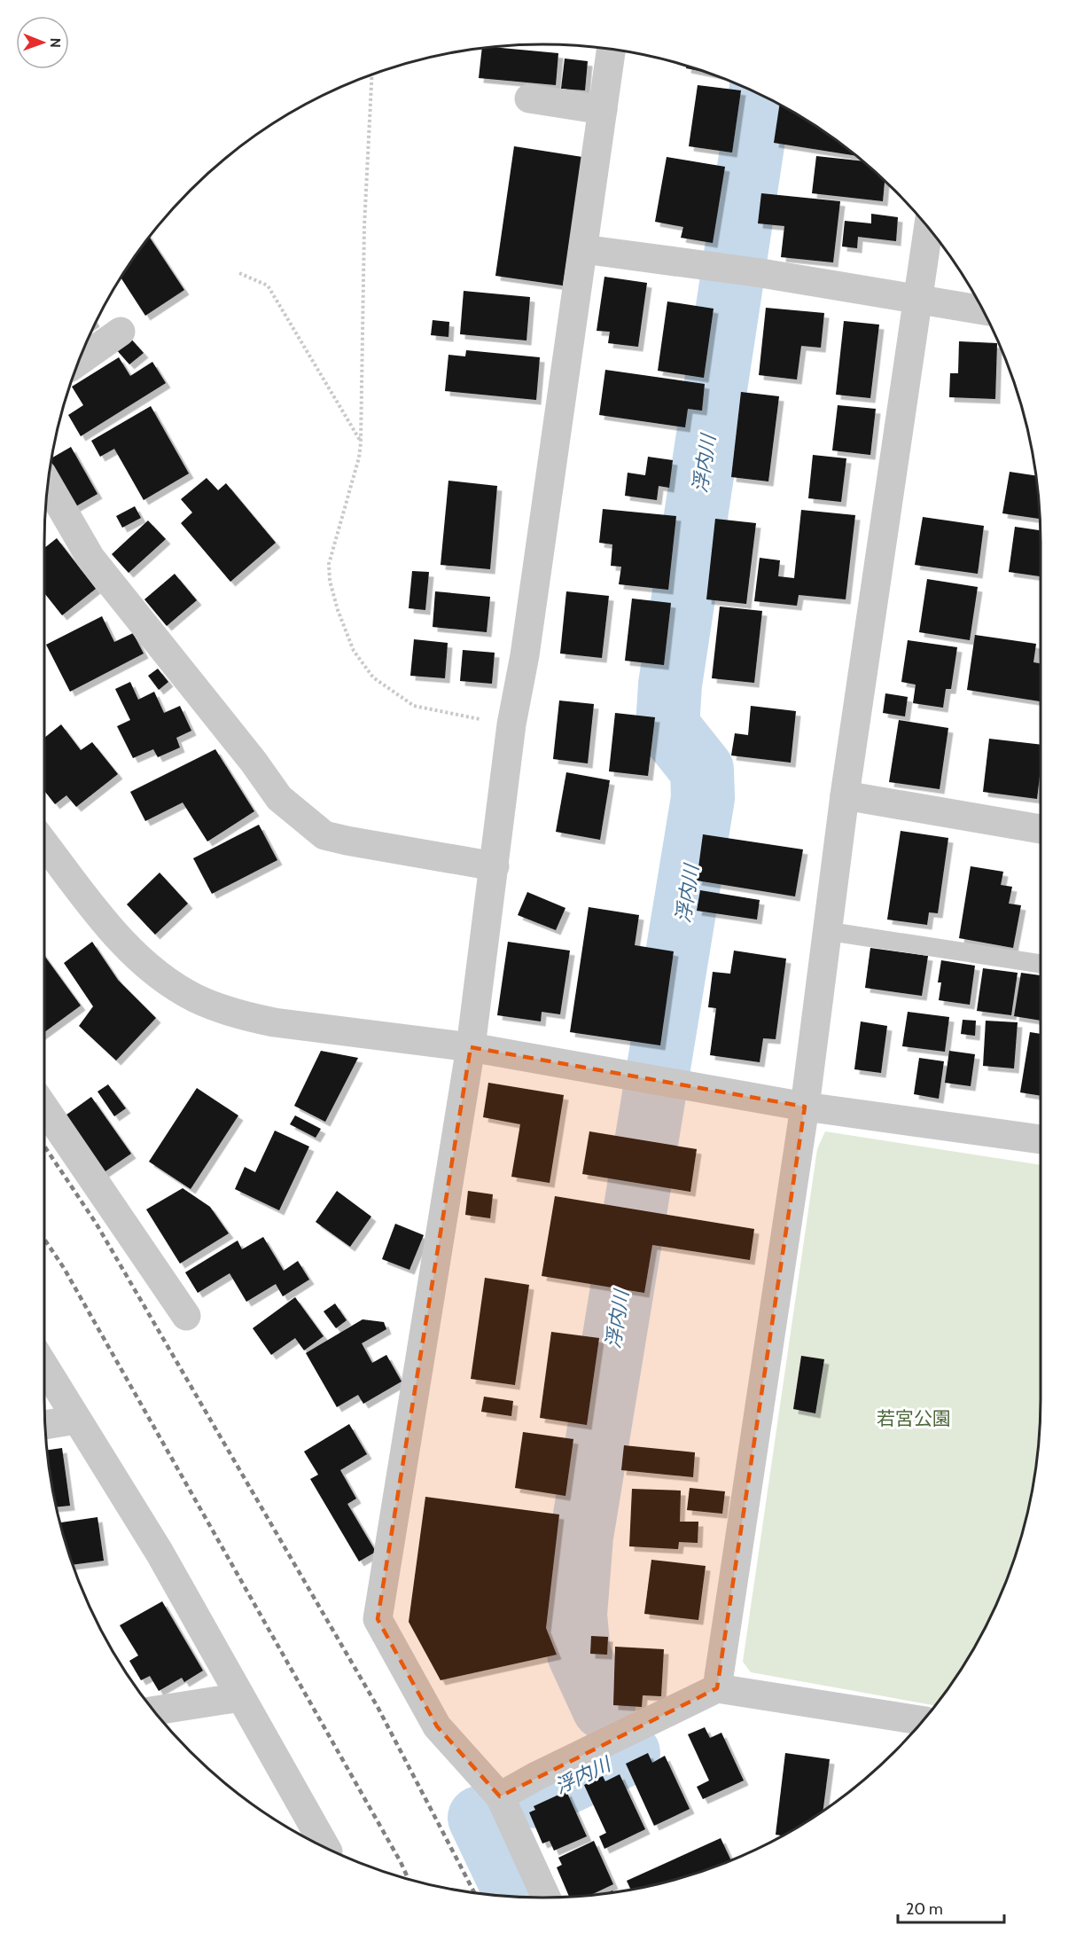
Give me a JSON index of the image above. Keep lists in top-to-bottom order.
{
  "water": ["浮内川"],
  "parks": ["若宮公園"],
  "scale_bar": "20 m",
  "north": "right"
}
